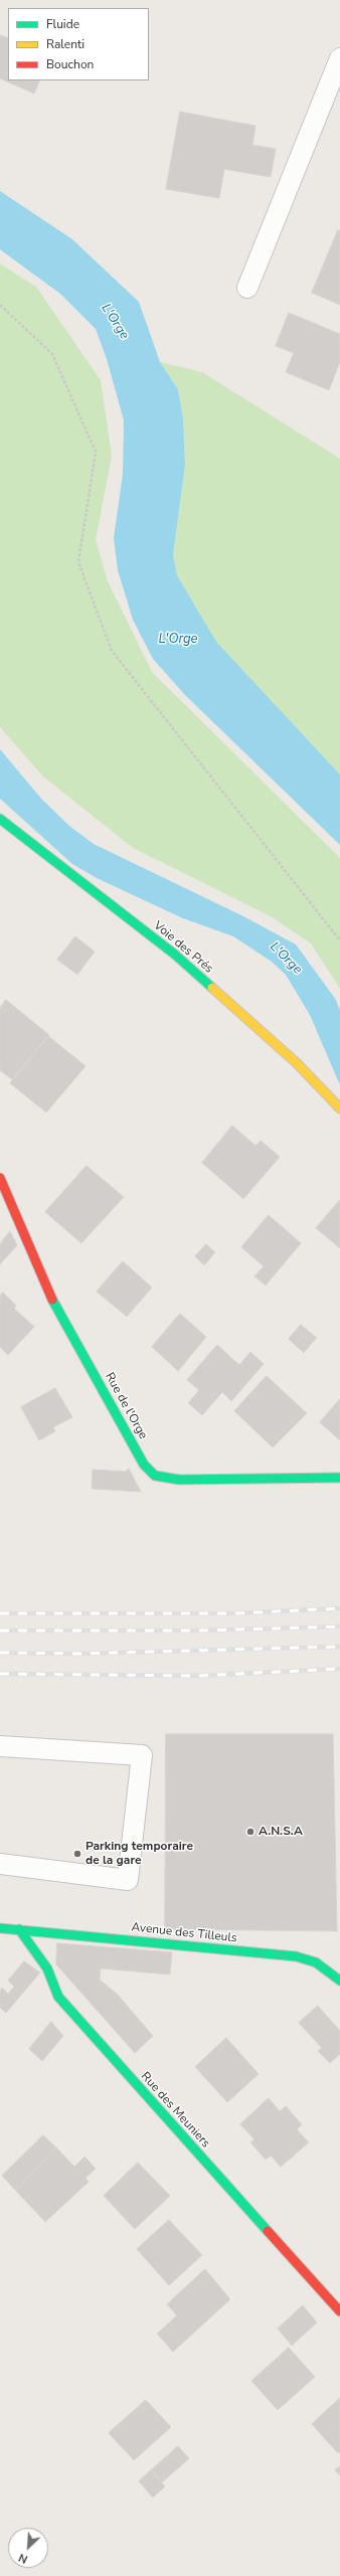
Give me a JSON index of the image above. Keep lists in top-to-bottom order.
{
  "streets": {
    "street": [
      "Voie des Prés",
      "Rue de l'Orge",
      "Avenue des Tilleuls",
      "Rue des Meuniers"
    ]
  },
  "crossings": [
    ["Avenue des Tilleuls", "Rue des Meuniers"]
  ],
  "water": ["L'Orge"],
  "places": ["A.N.S.A", "Parking temporaire de la gare"],
  "legend": ["Fluide", "Ralenti", "Bouchon"],
  "north": "bottom left"
}
